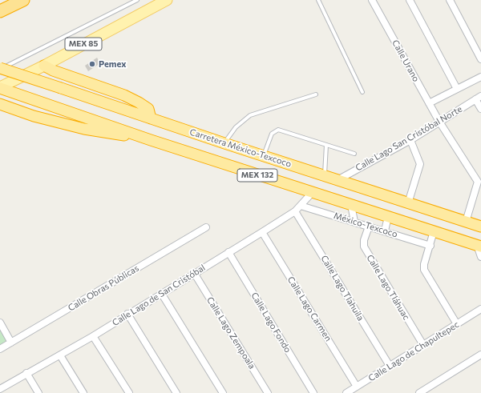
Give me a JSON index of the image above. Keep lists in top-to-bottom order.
{
  "streets": {
    "highway": ["Carretera México-Texcoco", "MEX 132"],
    "main road": ["MEX 85"],
    "street": [
      "Calle Urano",
      "Calle Lago San Cristóbal Norte",
      "México-Texcoco",
      "Calle Lago Tláhuac",
      "Calle Obras Públicas",
      "Calle Lago Tlahuila",
      "Calle Lago de San Cristóbal",
      "Calle Lago Carmen",
      "Calle Lago Fondo",
      "Calle Lago Zempoala",
      "Calle Lago de Chapultepec"
    ]
  },
  "crossings": [
    ["MEX 85", "MEX 132"],
    ["Calle Urano", "Calle Lago San Cristóbal Norte"],
    ["Calle Urano", "Carretera México-Texcoco"],
    ["Calle Lago San Cristóbal Norte", "Carretera México-Texcoco"],
    ["MEX 132", "Calle Lago de San Cristóbal"],
    ["México-Texcoco", "Calle Lago Tláhuac"],
    ["México-Texcoco", "Calle Lago de San Cristóbal"],
    ["Calle Lago Tláhuac", "Calle Lago de Chapultepec"],
    ["Calle Lago Tlahuila", "Calle Lago de San Cristóbal"],
    ["Calle Lago Tlahuila", "Calle Lago de Chapultepec"],
    ["Calle Lago de San Cristóbal", "Calle Lago Carmen"],
    ["Calle Lago de San Cristóbal", "Calle Lago Fondo"],
    ["Calle Lago de San Cristóbal", "Calle Lago Zempoala"],
    ["Calle Lago Carmen", "Calle Lago de Chapultepec"]
  ],
  "places": ["Pemex"]
}
